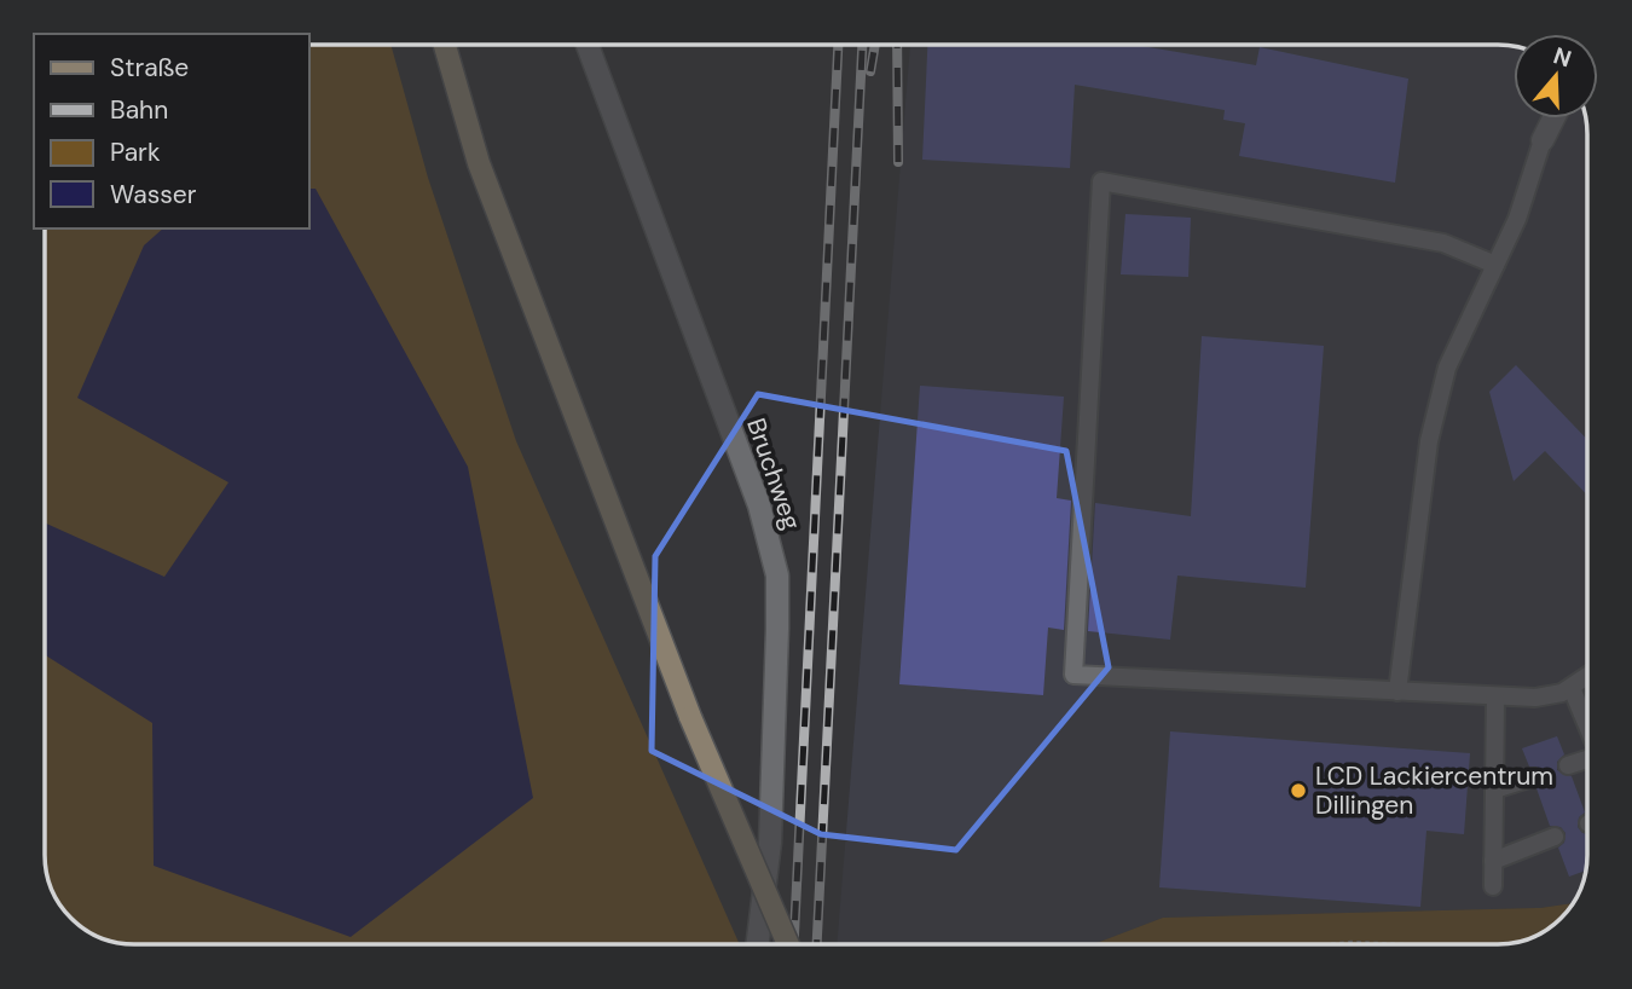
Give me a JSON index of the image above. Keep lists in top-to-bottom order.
{
  "streets": {
    "street": ["Bruchweg"]
  },
  "places": ["LCD Lackiercentrum Dillingen"],
  "legend": [
    "Straße",
    "Bahn",
    "Park",
    "Wasser"
  ],
  "north": "top"
}
